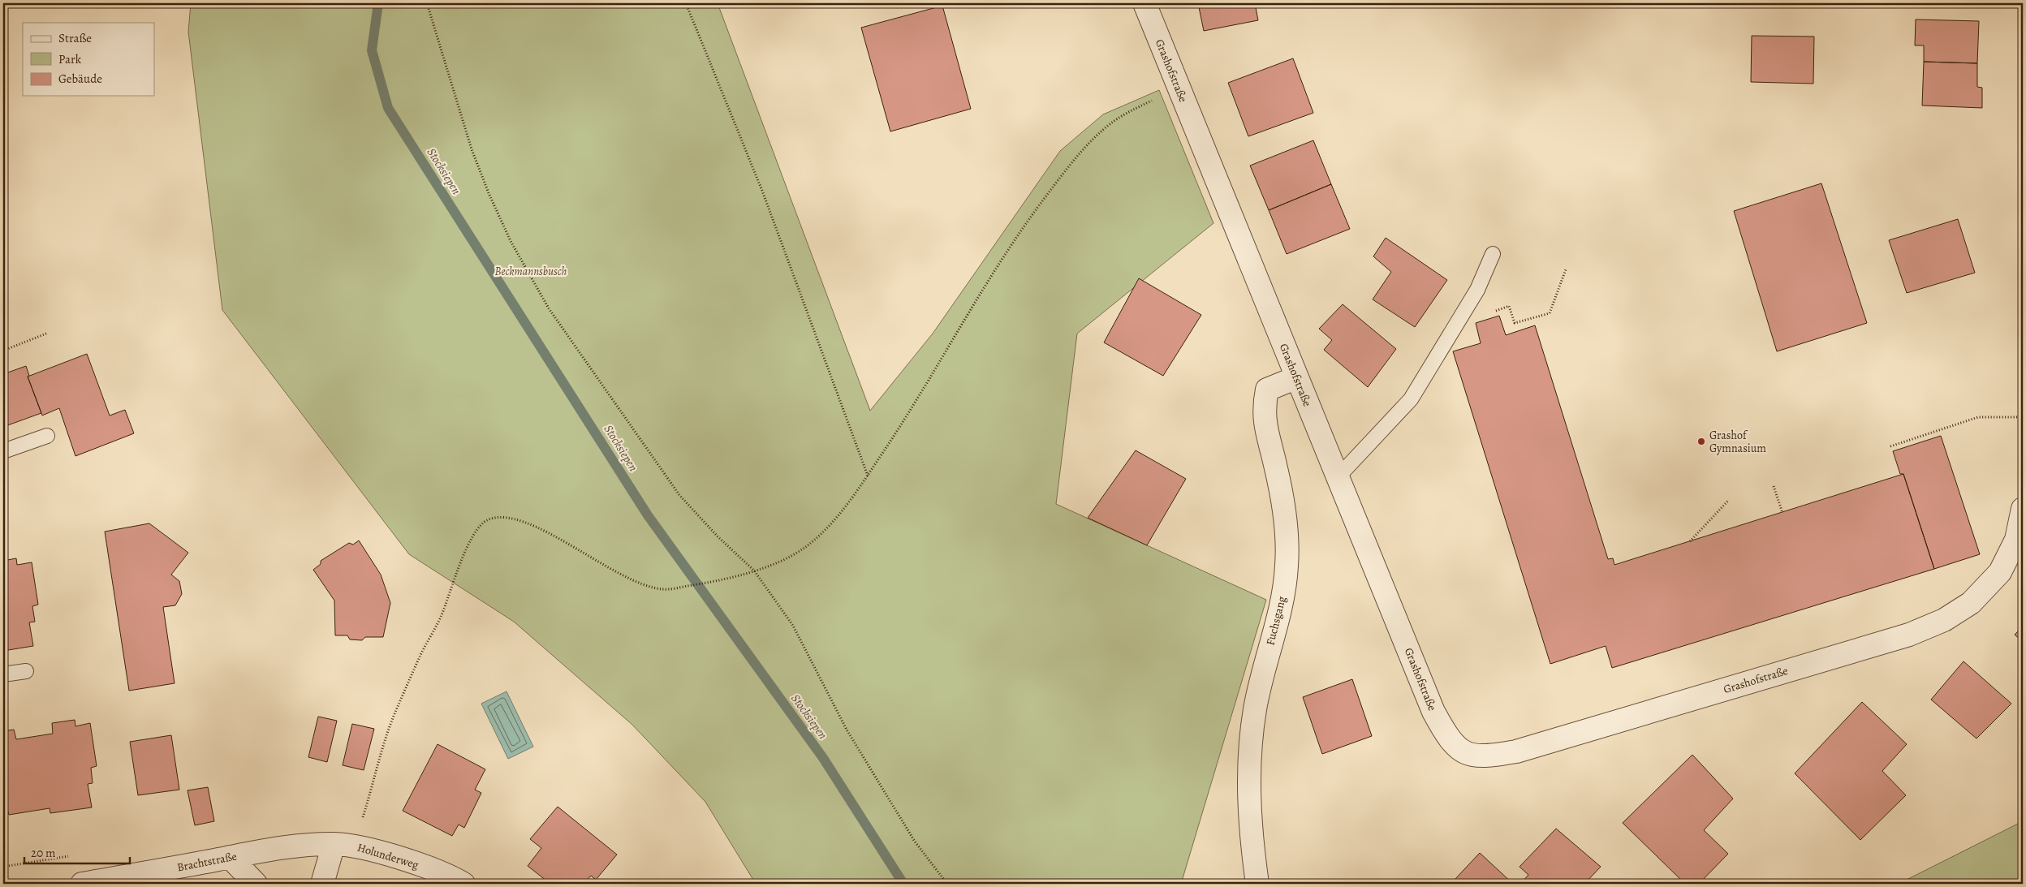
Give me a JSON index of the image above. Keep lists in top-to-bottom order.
{
  "streets": {
    "street": [
      "Grashofstraße",
      "Fuchsgang",
      "Holunderweg",
      "Brachtstraße"
    ]
  },
  "crossings": [
    ["Grashofstraße", "Fuchsgang"],
    ["Holunderweg", "Brachtstraße"]
  ],
  "water": ["Stocksiepen"],
  "parks": ["Beckmannsbusch"],
  "places": ["Grashof Gymnasium"],
  "legend": ["Straße", "Park", "Gebäude"],
  "scale_bar": "20 m"
}
